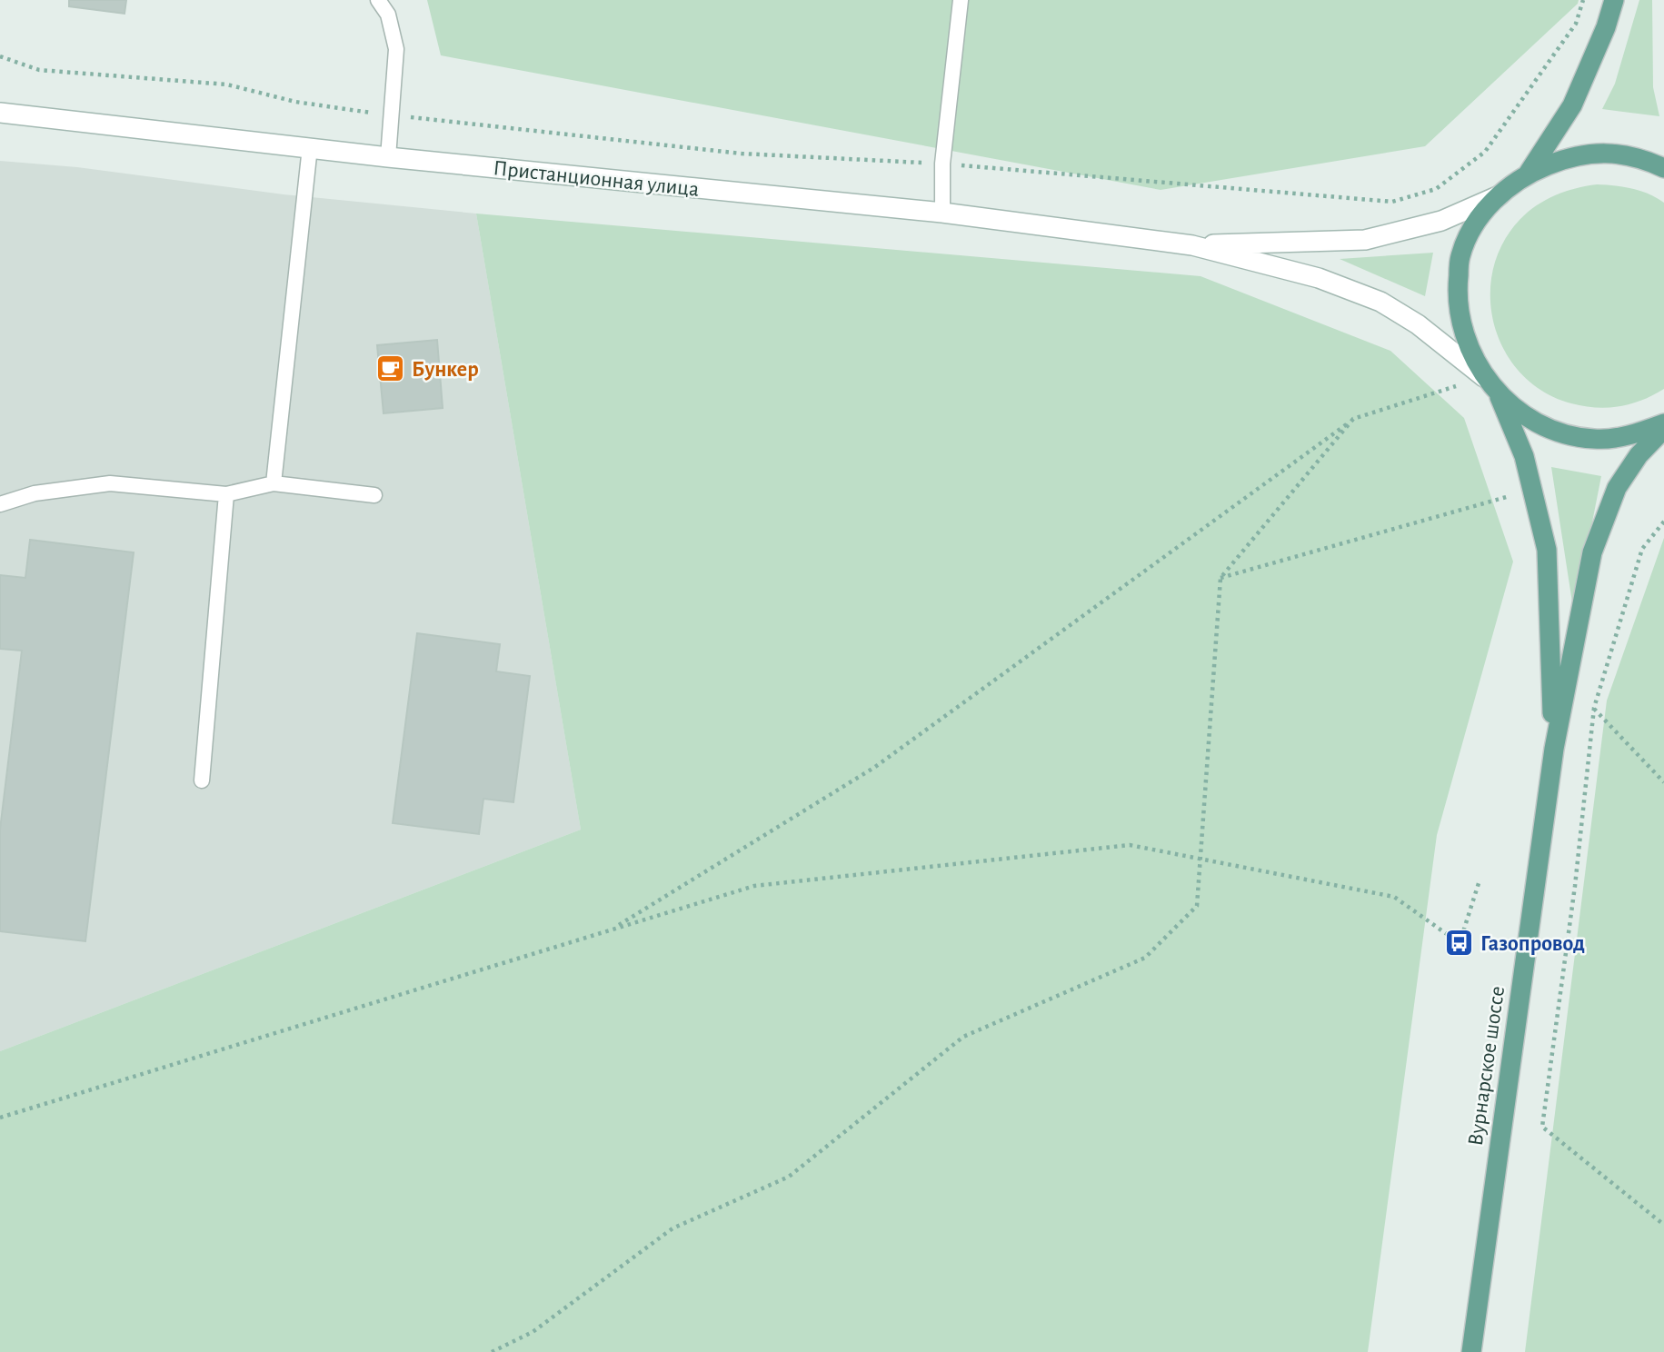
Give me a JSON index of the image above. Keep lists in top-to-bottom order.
{
  "streets": {
    "main road": ["Вурнарское шоссе"],
    "street": ["Пристанционная улица"]
  },
  "places": {
    "cafe": ["Бункер"],
    "bus stop": ["Газопровод"]
  }
}
